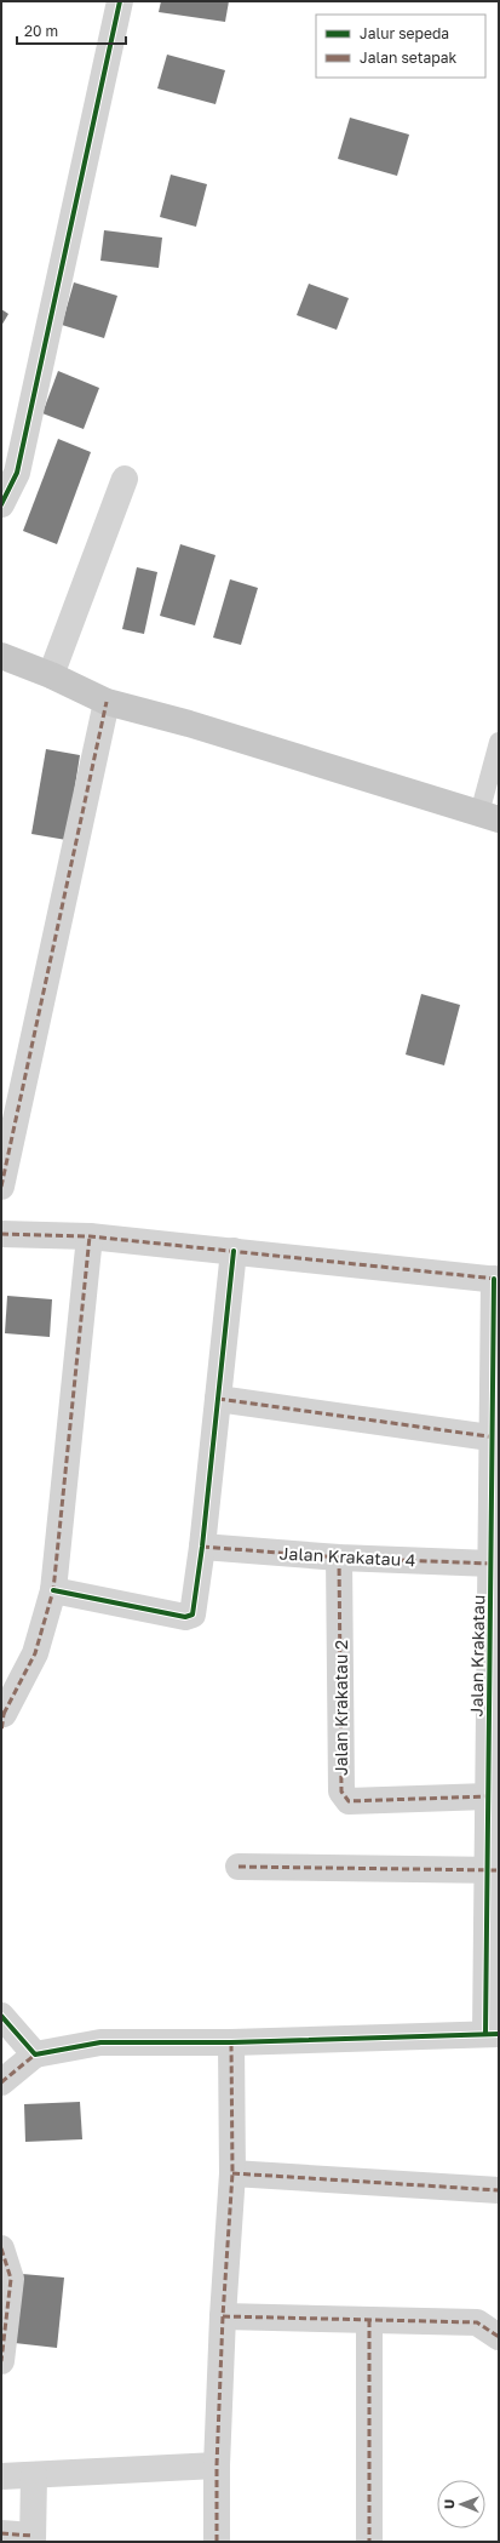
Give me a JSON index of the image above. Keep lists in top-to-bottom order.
{
  "streets": {
    "street": ["Jalan Krakatau 4", "Jalan Krakatau", "Jalan Krakatau 2"]
  },
  "crossings": [
    ["Jalan Krakatau 4", "Jalan Krakatau"],
    ["Jalan Krakatau 4", "Jalan Krakatau 2"],
    ["Jalan Krakatau", "Jalan Krakatau 2"]
  ],
  "legend": ["Jalur sepeda", "Jalan setapak"],
  "scale_bar": "20 m",
  "north": "left"
}
